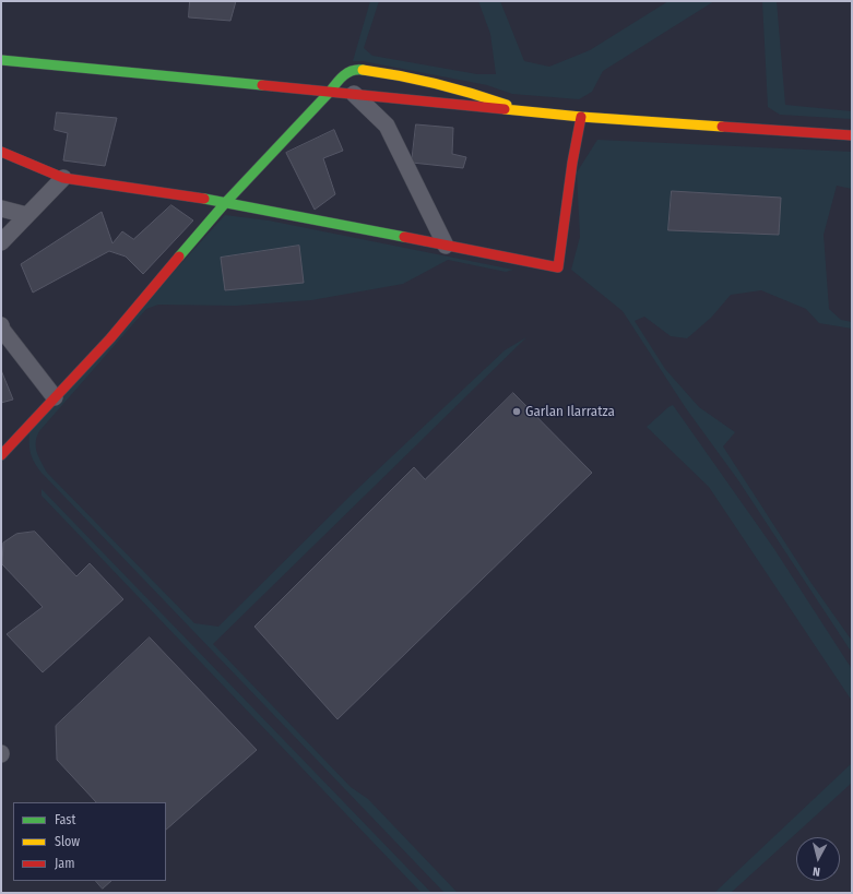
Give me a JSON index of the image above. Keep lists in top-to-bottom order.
{
  "places": ["Garlan Ilarratza"],
  "legend": ["Fast", "Slow", "Jam"],
  "north": "bottom"
}
